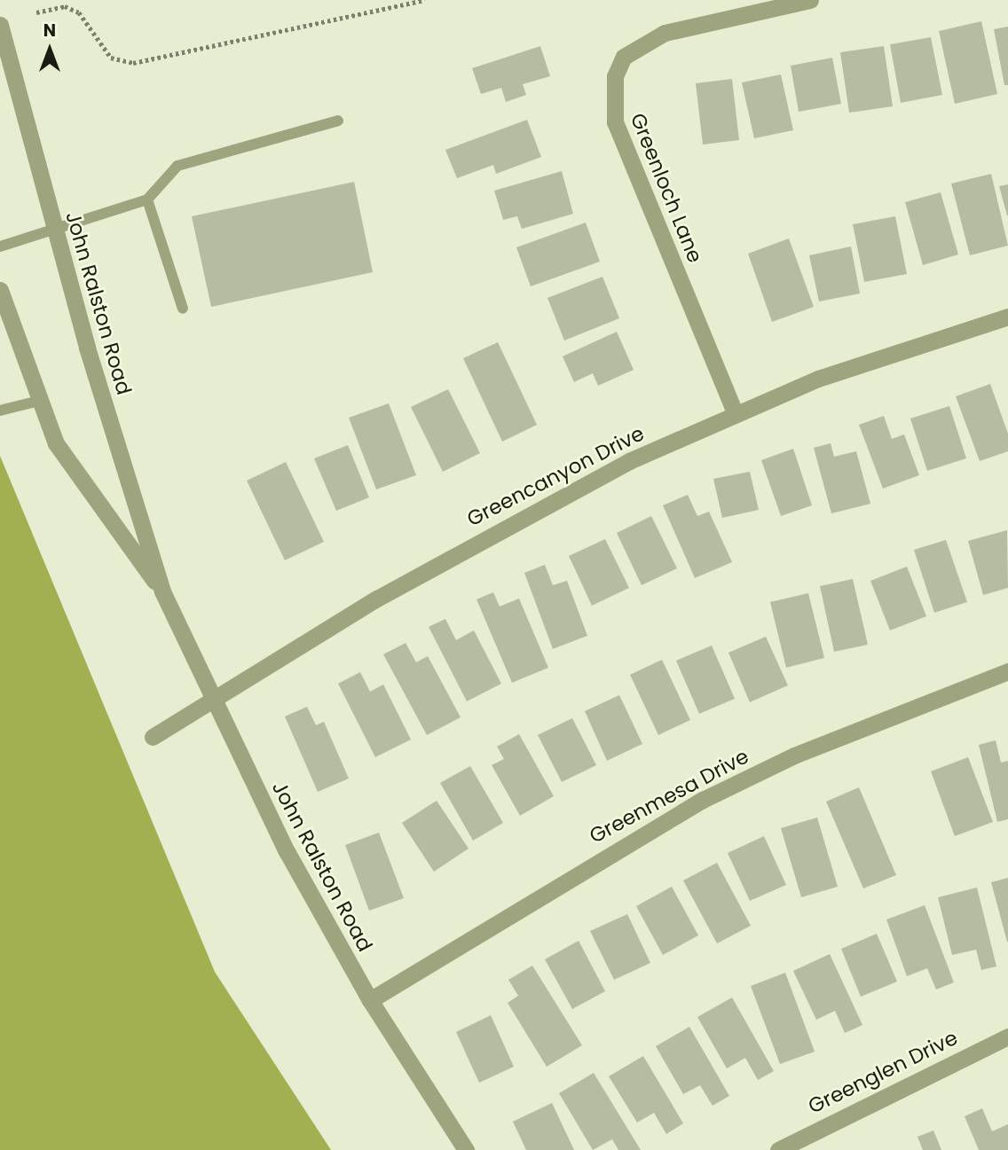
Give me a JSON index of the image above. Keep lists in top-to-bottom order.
{
  "streets": {
    "street": [
      "Greenloch Lane",
      "John Ralston Road",
      "Greencanyon Drive",
      "Greenmesa Drive",
      "Greenglen Drive"
    ]
  },
  "crossings": [
    ["Greenloch Lane", "Greencanyon Drive"],
    ["John Ralston Road", "Greencanyon Drive"],
    ["John Ralston Road", "Greenmesa Drive"]
  ],
  "north": "top"
}
